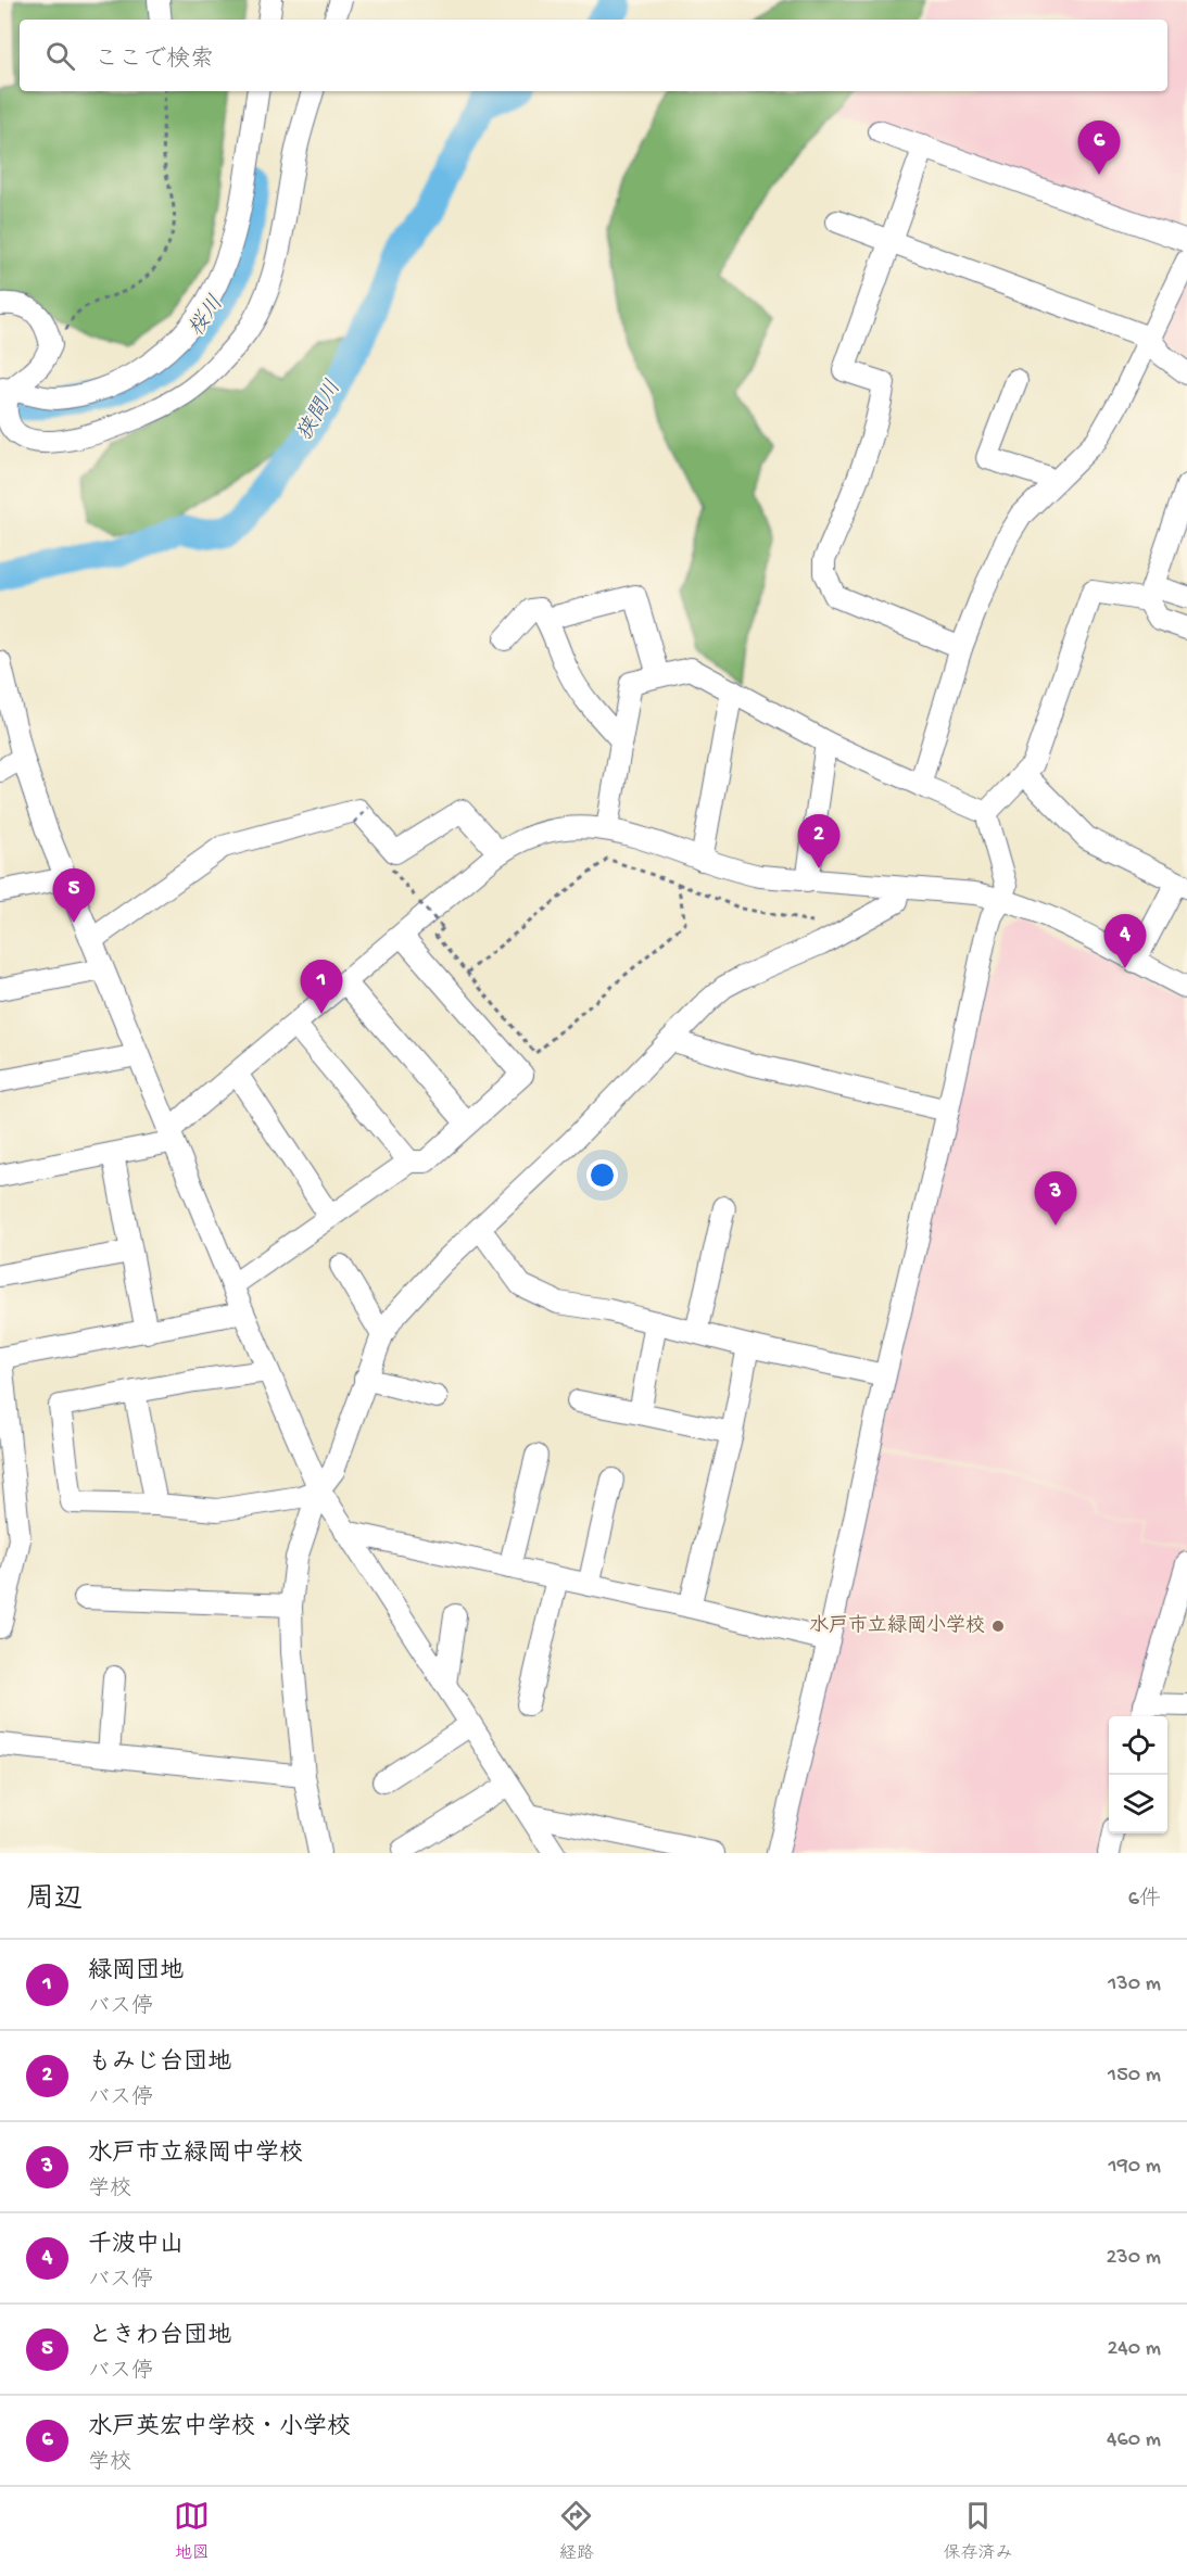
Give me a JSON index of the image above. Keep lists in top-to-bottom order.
{
  "water": ["桜川", "狭間川"],
  "places": ["水戸市立緑岡小学校"],
  "page": {
    "search": "ここで検索",
    "pins": [
      "6",
      "2",
      "5",
      "4",
      "1",
      "3"
    ],
    "heading": ["周辺", "6件"],
    "list": [
      {
        "mark": "1",
        "name": "緑岡団地",
        "note": "バス停",
        "value": "130 m"
      },
      {
        "mark": "2",
        "name": "もみじ台団地",
        "note": "バス停",
        "value": "150 m"
      },
      {
        "mark": "3",
        "name": "水戸市立緑岡中学校",
        "note": "学校",
        "value": "190 m"
      },
      {
        "mark": "4",
        "name": "千波中山",
        "note": "バス停",
        "value": "230 m"
      },
      {
        "mark": "5",
        "name": "ときわ台団地",
        "note": "バス停",
        "value": "240 m"
      },
      {
        "mark": "6",
        "name": "水戸英宏中学校・小学校",
        "note": "学校",
        "value": "460 m"
      }
    ],
    "nav": ["地図", "経路", "保存済み"]
  }
}
